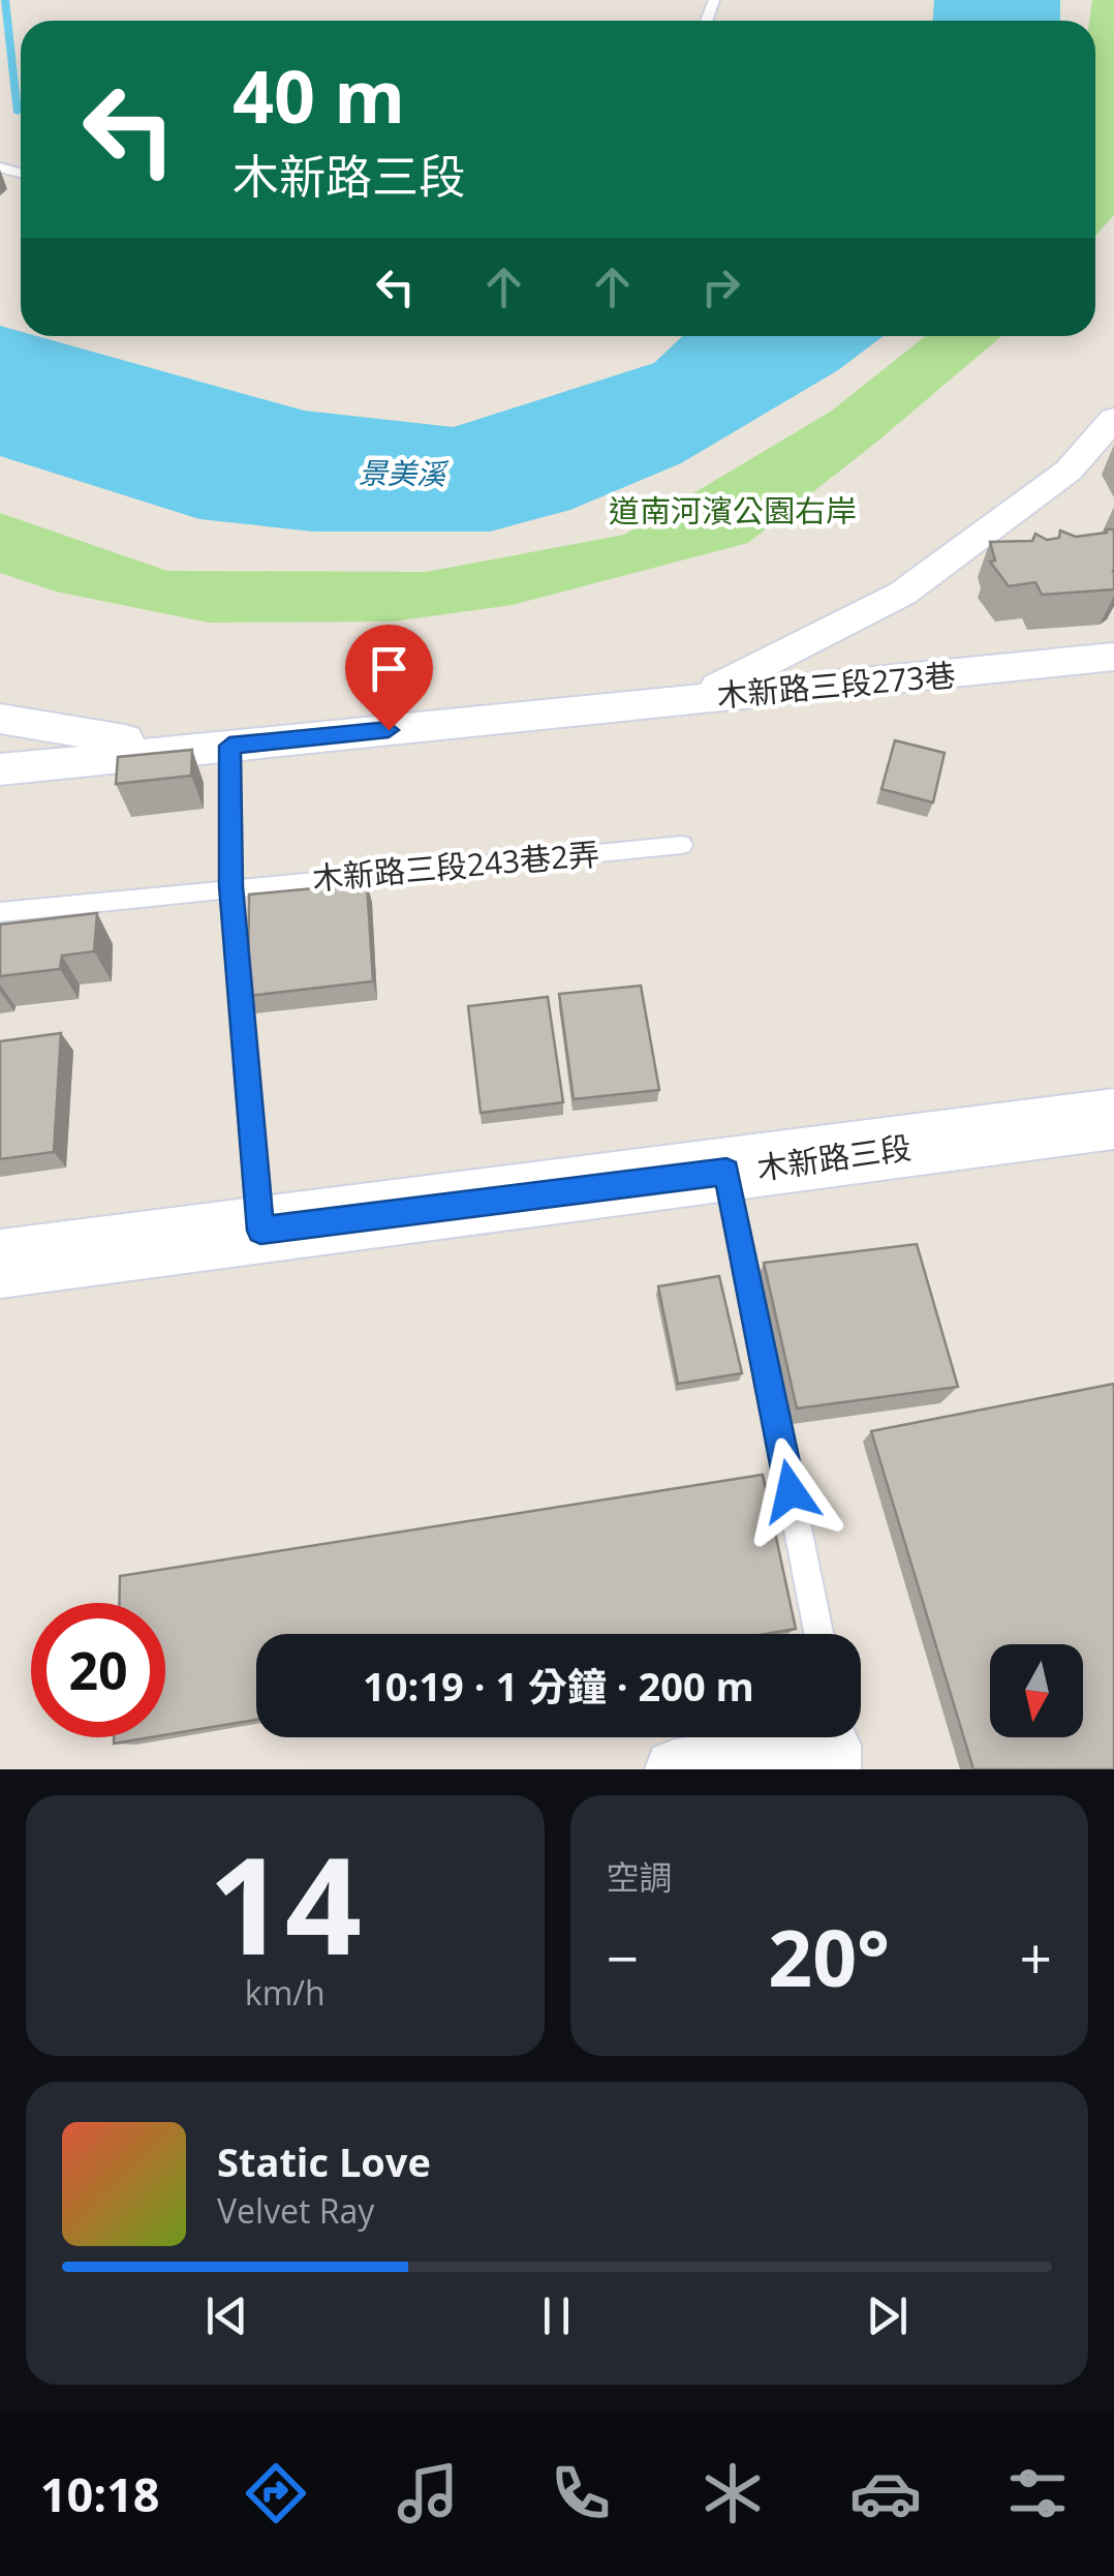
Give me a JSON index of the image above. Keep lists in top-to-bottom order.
{
  "streets": {
    "main road": ["木新路三段"],
    "street": ["木新路三段273巷"],
    "lane": ["木新路三段243巷2弄"]
  },
  "water": ["景美溪"],
  "parks": ["道南河濱公園右岸"],
  "north": "bottom",
  "page": {
    "turn": ["40 m", "木新路三段"],
    "limit": "20",
    "trip": "10:19 · 1 分鐘 · 200 m",
    "tile": [
      ["14", "km/h"],
      "空調"
    ],
    "heat": ["−", "20°", "+"],
    "song": ["Static Love", "Velvet Ray"],
    "tabs": "10:18"
  }
}
